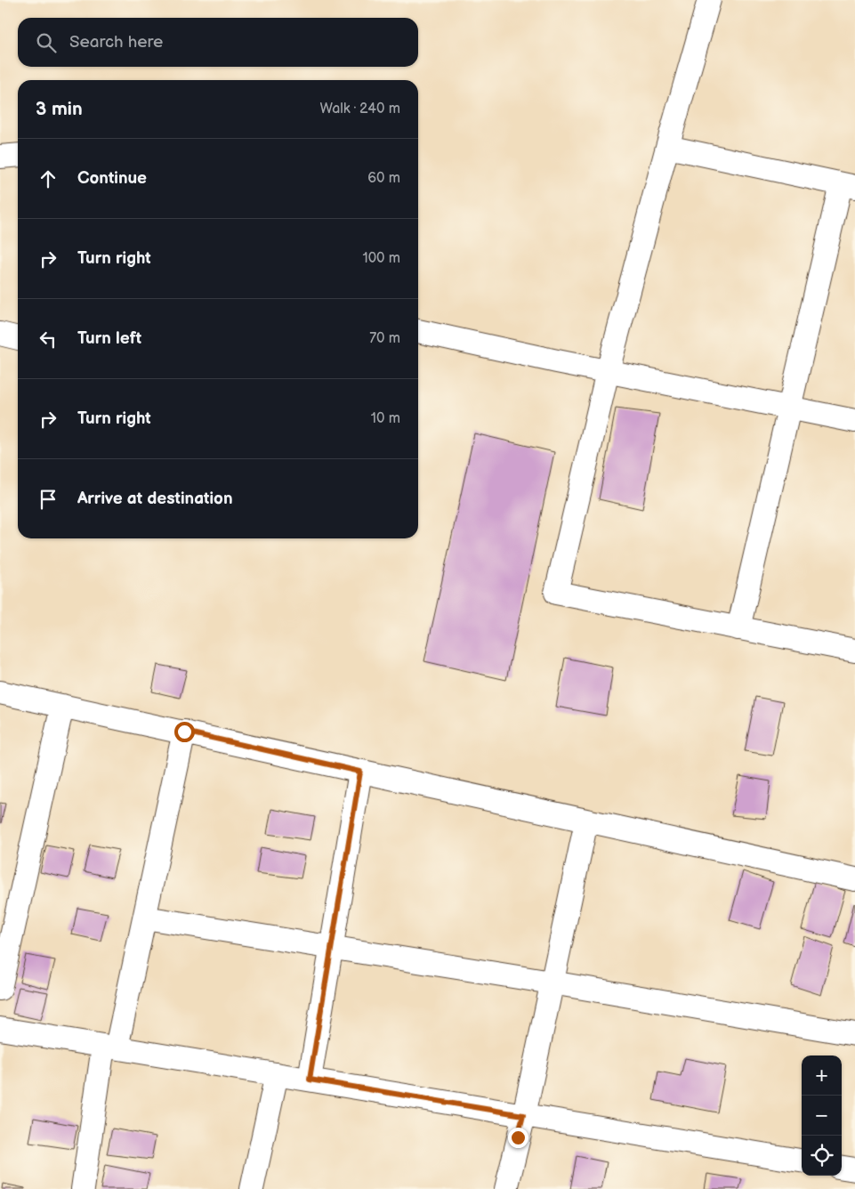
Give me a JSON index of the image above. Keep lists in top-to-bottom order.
{
  "page": {
    "search": "Search here",
    "heading": ["3 min", "Walk · 240 m"],
    "list": [
      ["Continue", "60 m"],
      ["Turn right", "100 m"],
      ["Turn left", "70 m"],
      ["Turn right", "10 m"],
      "Arrive at destination"
    ],
    "map_buttons": ["+", "−"]
  }
}
